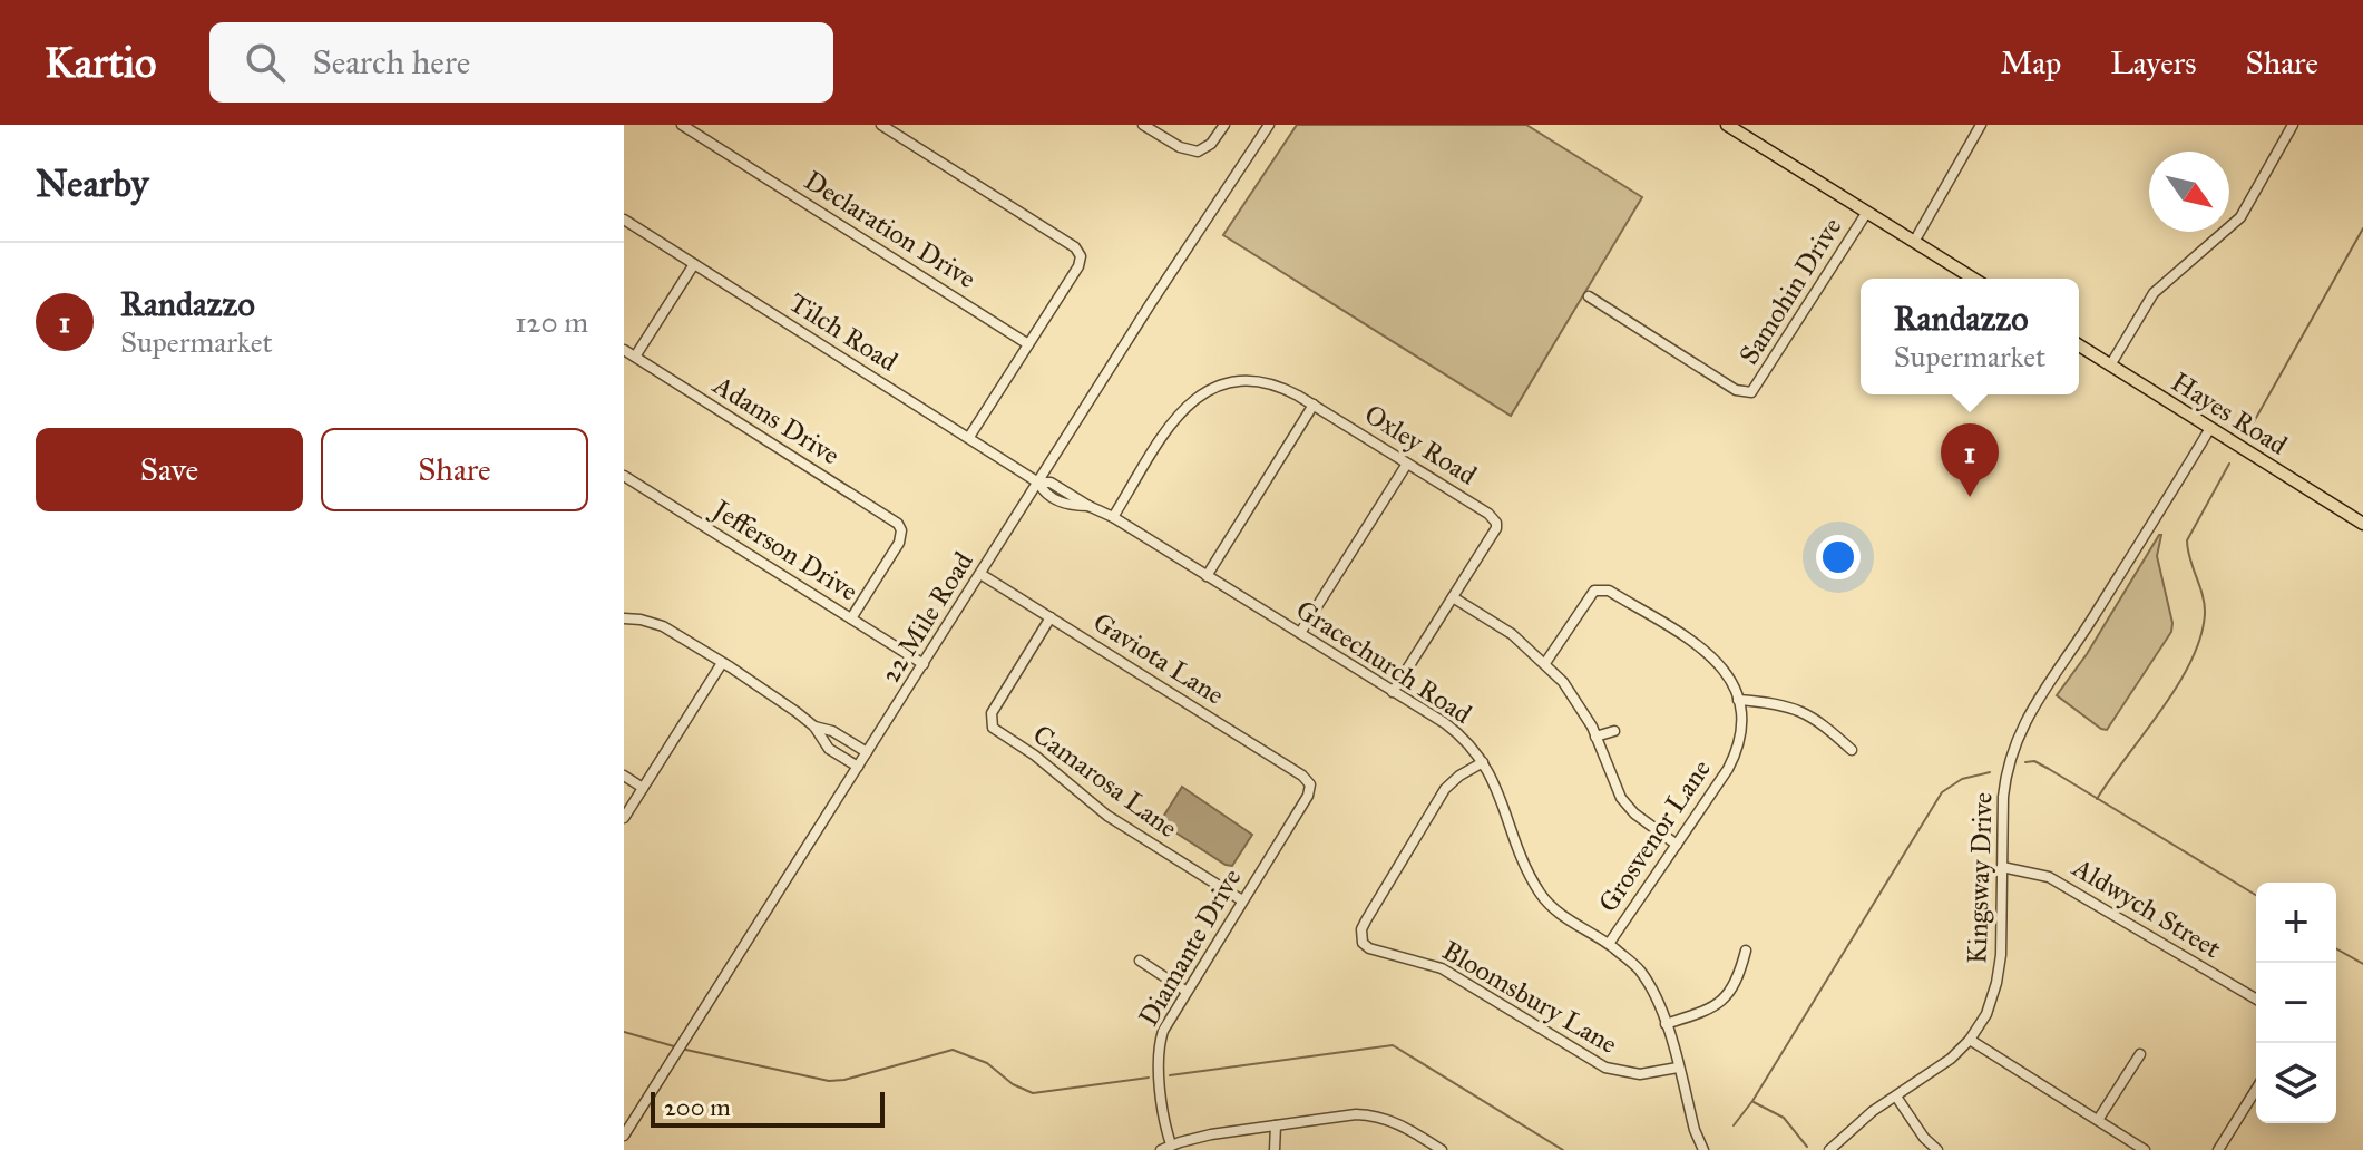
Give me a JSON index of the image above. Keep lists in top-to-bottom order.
{
  "streets": {
    "main road": ["Hayes Road"],
    "street": [
      "Declaration Drive",
      "Samohin Drive",
      "Tilch Road",
      "Adams Drive",
      "Oxley Road",
      "Jefferson Drive",
      "22 Mile Road",
      "Gaviota Lane",
      "Gracechurch Road",
      "Camarosa Lane",
      "Grosvenor Lane",
      "Kingsway Drive",
      "Aldwych Street",
      "Diamante Drive",
      "Bloomsbury Lane"
    ]
  },
  "crossings": [
    ["Tilch Road", "22 Mile Road"],
    ["Tilch Road", "Gracechurch Road"],
    ["Hayes Road", "Kingsway Drive"],
    ["Adams Drive", "Jefferson Drive"],
    ["Oxley Road", "Gracechurch Road"],
    ["Jefferson Drive", "22 Mile Road"],
    ["22 Mile Road", "Gaviota Lane"],
    ["22 Mile Road", "Gracechurch Road"],
    ["Gaviota Lane", "Camarosa Lane"],
    ["Gaviota Lane", "Diamante Drive"],
    ["Gracechurch Road", "Grosvenor Lane"],
    ["Gracechurch Road", "Bloomsbury Lane"],
    ["Camarosa Lane", "Diamante Drive"],
    ["Kingsway Drive", "Aldwych Street"]
  ],
  "scale_bar": "200 m",
  "north": "bottom right",
  "page": {
    "header": "Kartio",
    "search": "Search here",
    "nav": ["Map", "Layers", "Share"],
    "heading": "Nearby",
    "list": [
      {
        "mark": "1",
        "name": "Randazzo",
        "note": "Supermarket",
        "value": "120 m"
      }
    ],
    "popup": ["Randazzo", "Supermarket"],
    "buttons": ["Save", "Share"],
    "pins": "1",
    "map_buttons": ["+", "−"],
    "scale": "200 m"
  }
}
